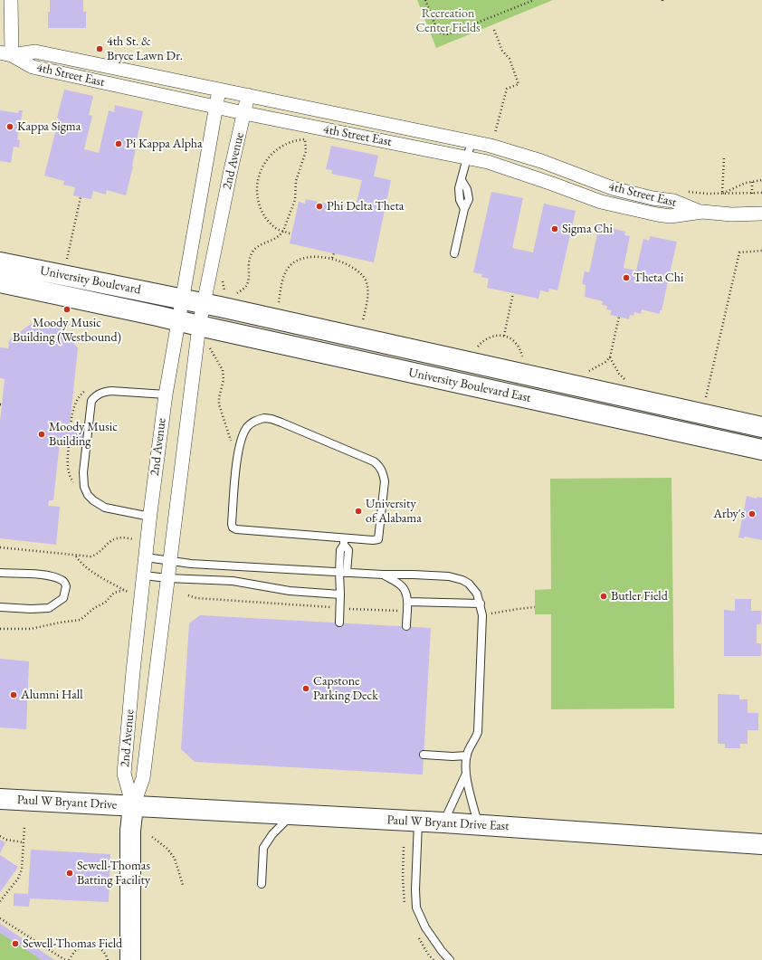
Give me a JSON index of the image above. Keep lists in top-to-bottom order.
{
  "streets": {
    "main road": [
      "2nd Avenue",
      "University Boulevard",
      "University Boulevard East",
      "Paul W Bryant Drive",
      "Paul W Bryant Drive East"
    ],
    "street": ["4th Street East"]
  },
  "crossings": [
    ["4th Street East", "2nd Avenue"],
    ["2nd Avenue", "University Boulevard"],
    ["2nd Avenue", "University Boulevard East"],
    ["2nd Avenue", "Paul W Bryant Drive"],
    ["2nd Avenue", "Paul W Bryant Drive East"],
    ["University Boulevard", "University Boulevard East"],
    ["Paul W Bryant Drive", "Paul W Bryant Drive East"]
  ],
  "parks": ["Recreation Center Fields"],
  "places": [
    "4th St. & Bryce Lawn Dr.",
    "Kappa Sigma",
    "Pi Kappa Alpha",
    "Phi Delta Theta",
    "Sigma Chi",
    "Theta Chi",
    "Moody Music Building (Westbound)",
    "Moody Music Building",
    "University of Alabama",
    "Arby's",
    "Butler Field",
    "Capstone Parking Deck",
    "Alumni Hall",
    "Sewell-Thomas Batting Facility",
    "Sewell-Thomas Field"
  ]
}
